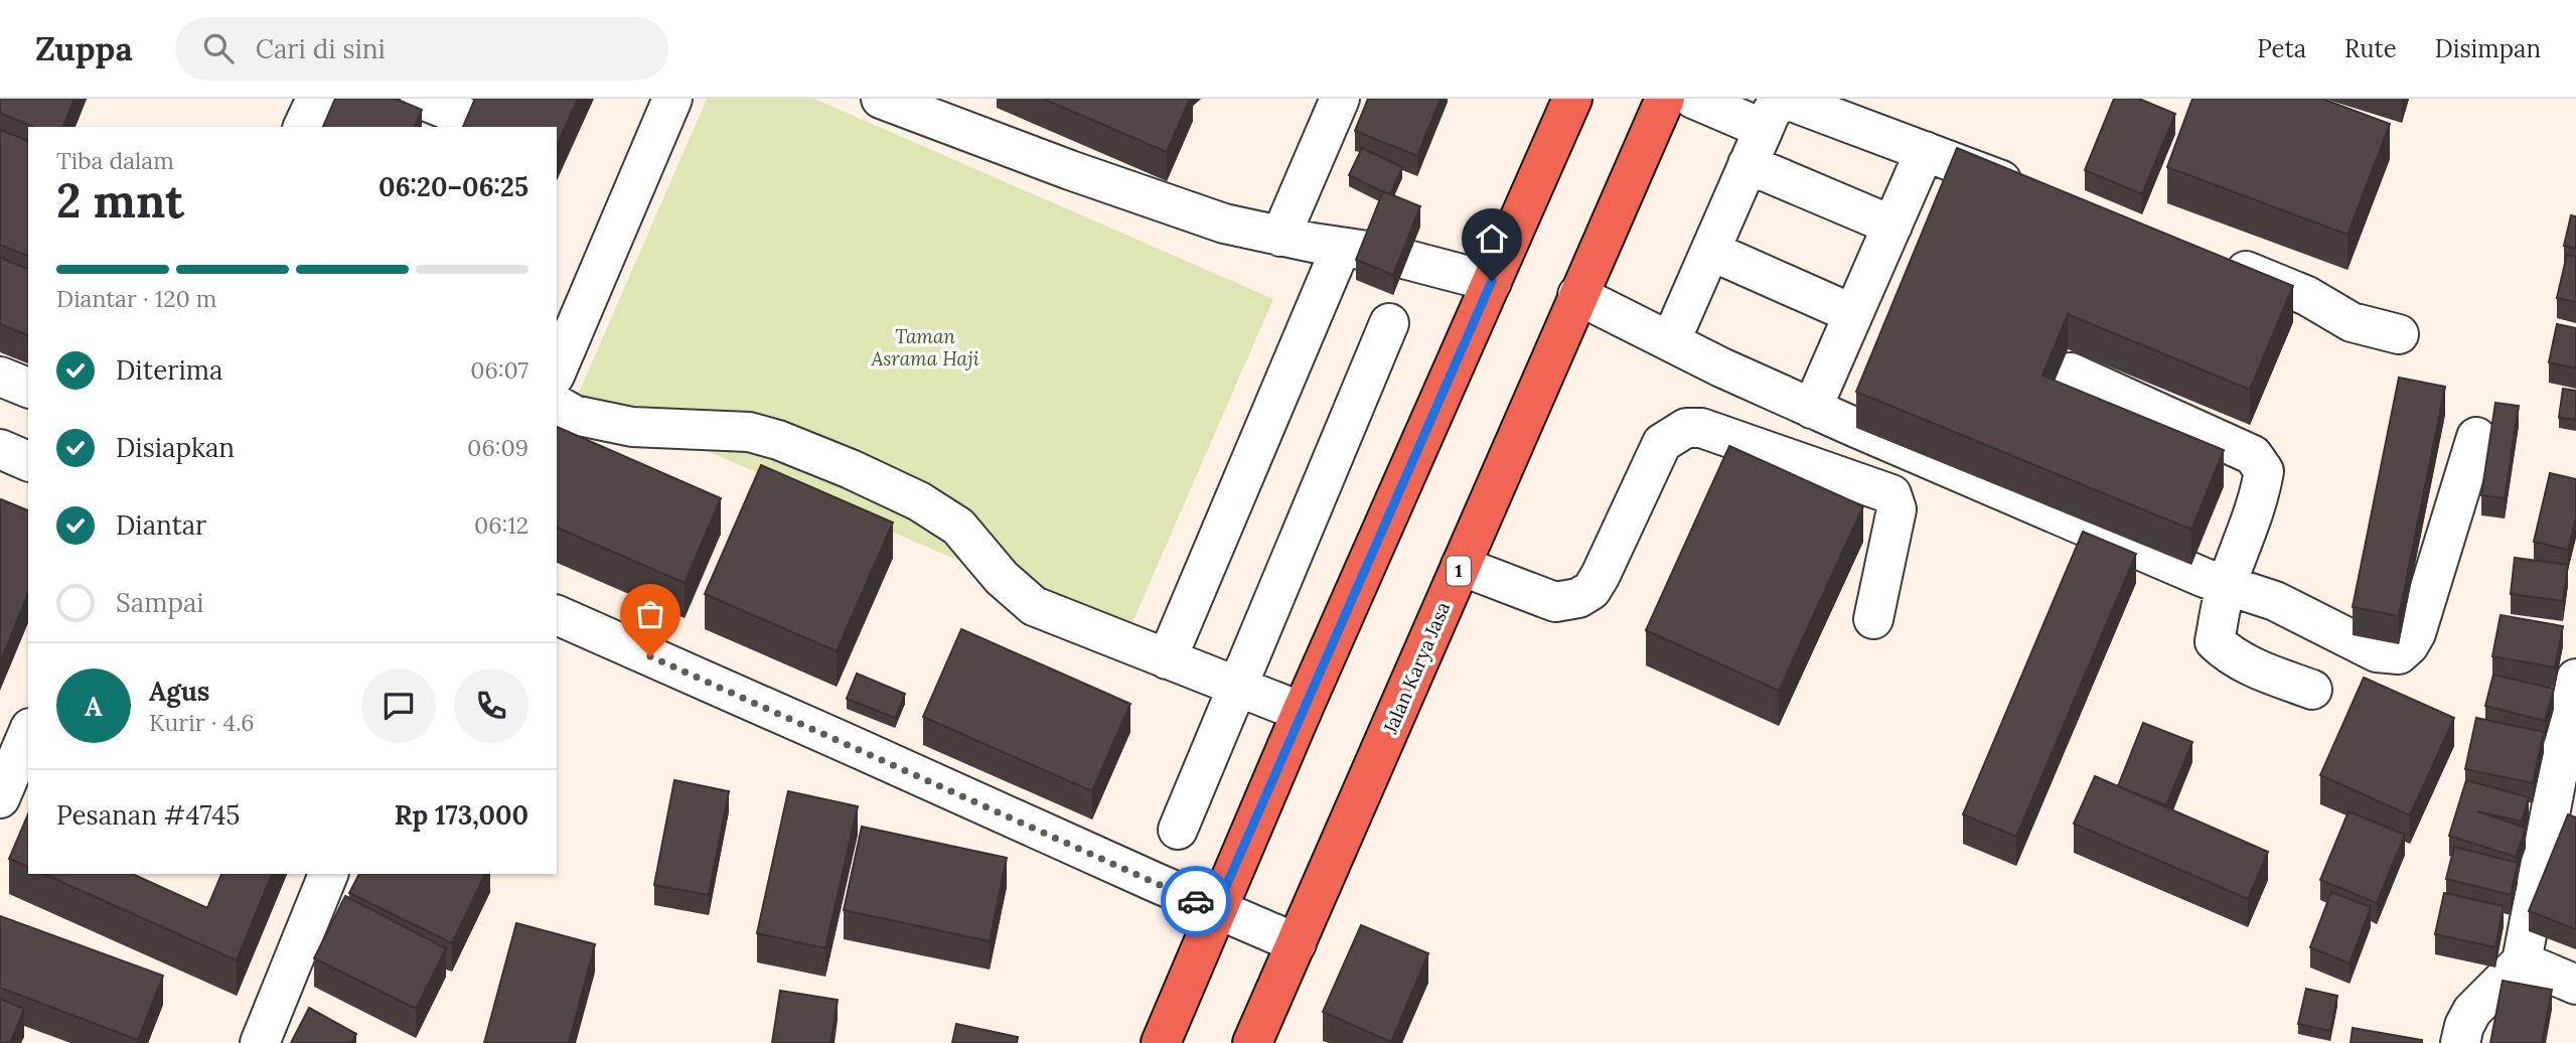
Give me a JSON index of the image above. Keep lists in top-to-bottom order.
{
  "streets": {
    "highway": ["1", "Jalan Karya Jasa"]
  },
  "parks": ["Taman Asrama Haji"],
  "page": {
    "header": "Zuppa",
    "search": "Cari di sini",
    "nav": ["Peta", "Rute", "Disimpan"],
    "heading": ["2 mnt", "Tiba dalam", "06:20–06:25"],
    "panel": [
      "Agus",
      "Kurir · 4.6",
      "Pesanan #4745",
      "Rp 173,000"
    ],
    "bar": "Diantar · 120 m",
    "list": [
      ["Diterima", "06:07"],
      ["Disiapkan", "06:09"],
      ["Diantar", "06:12"],
      "Sampai"
    ],
    "round": "A"
  }
}
